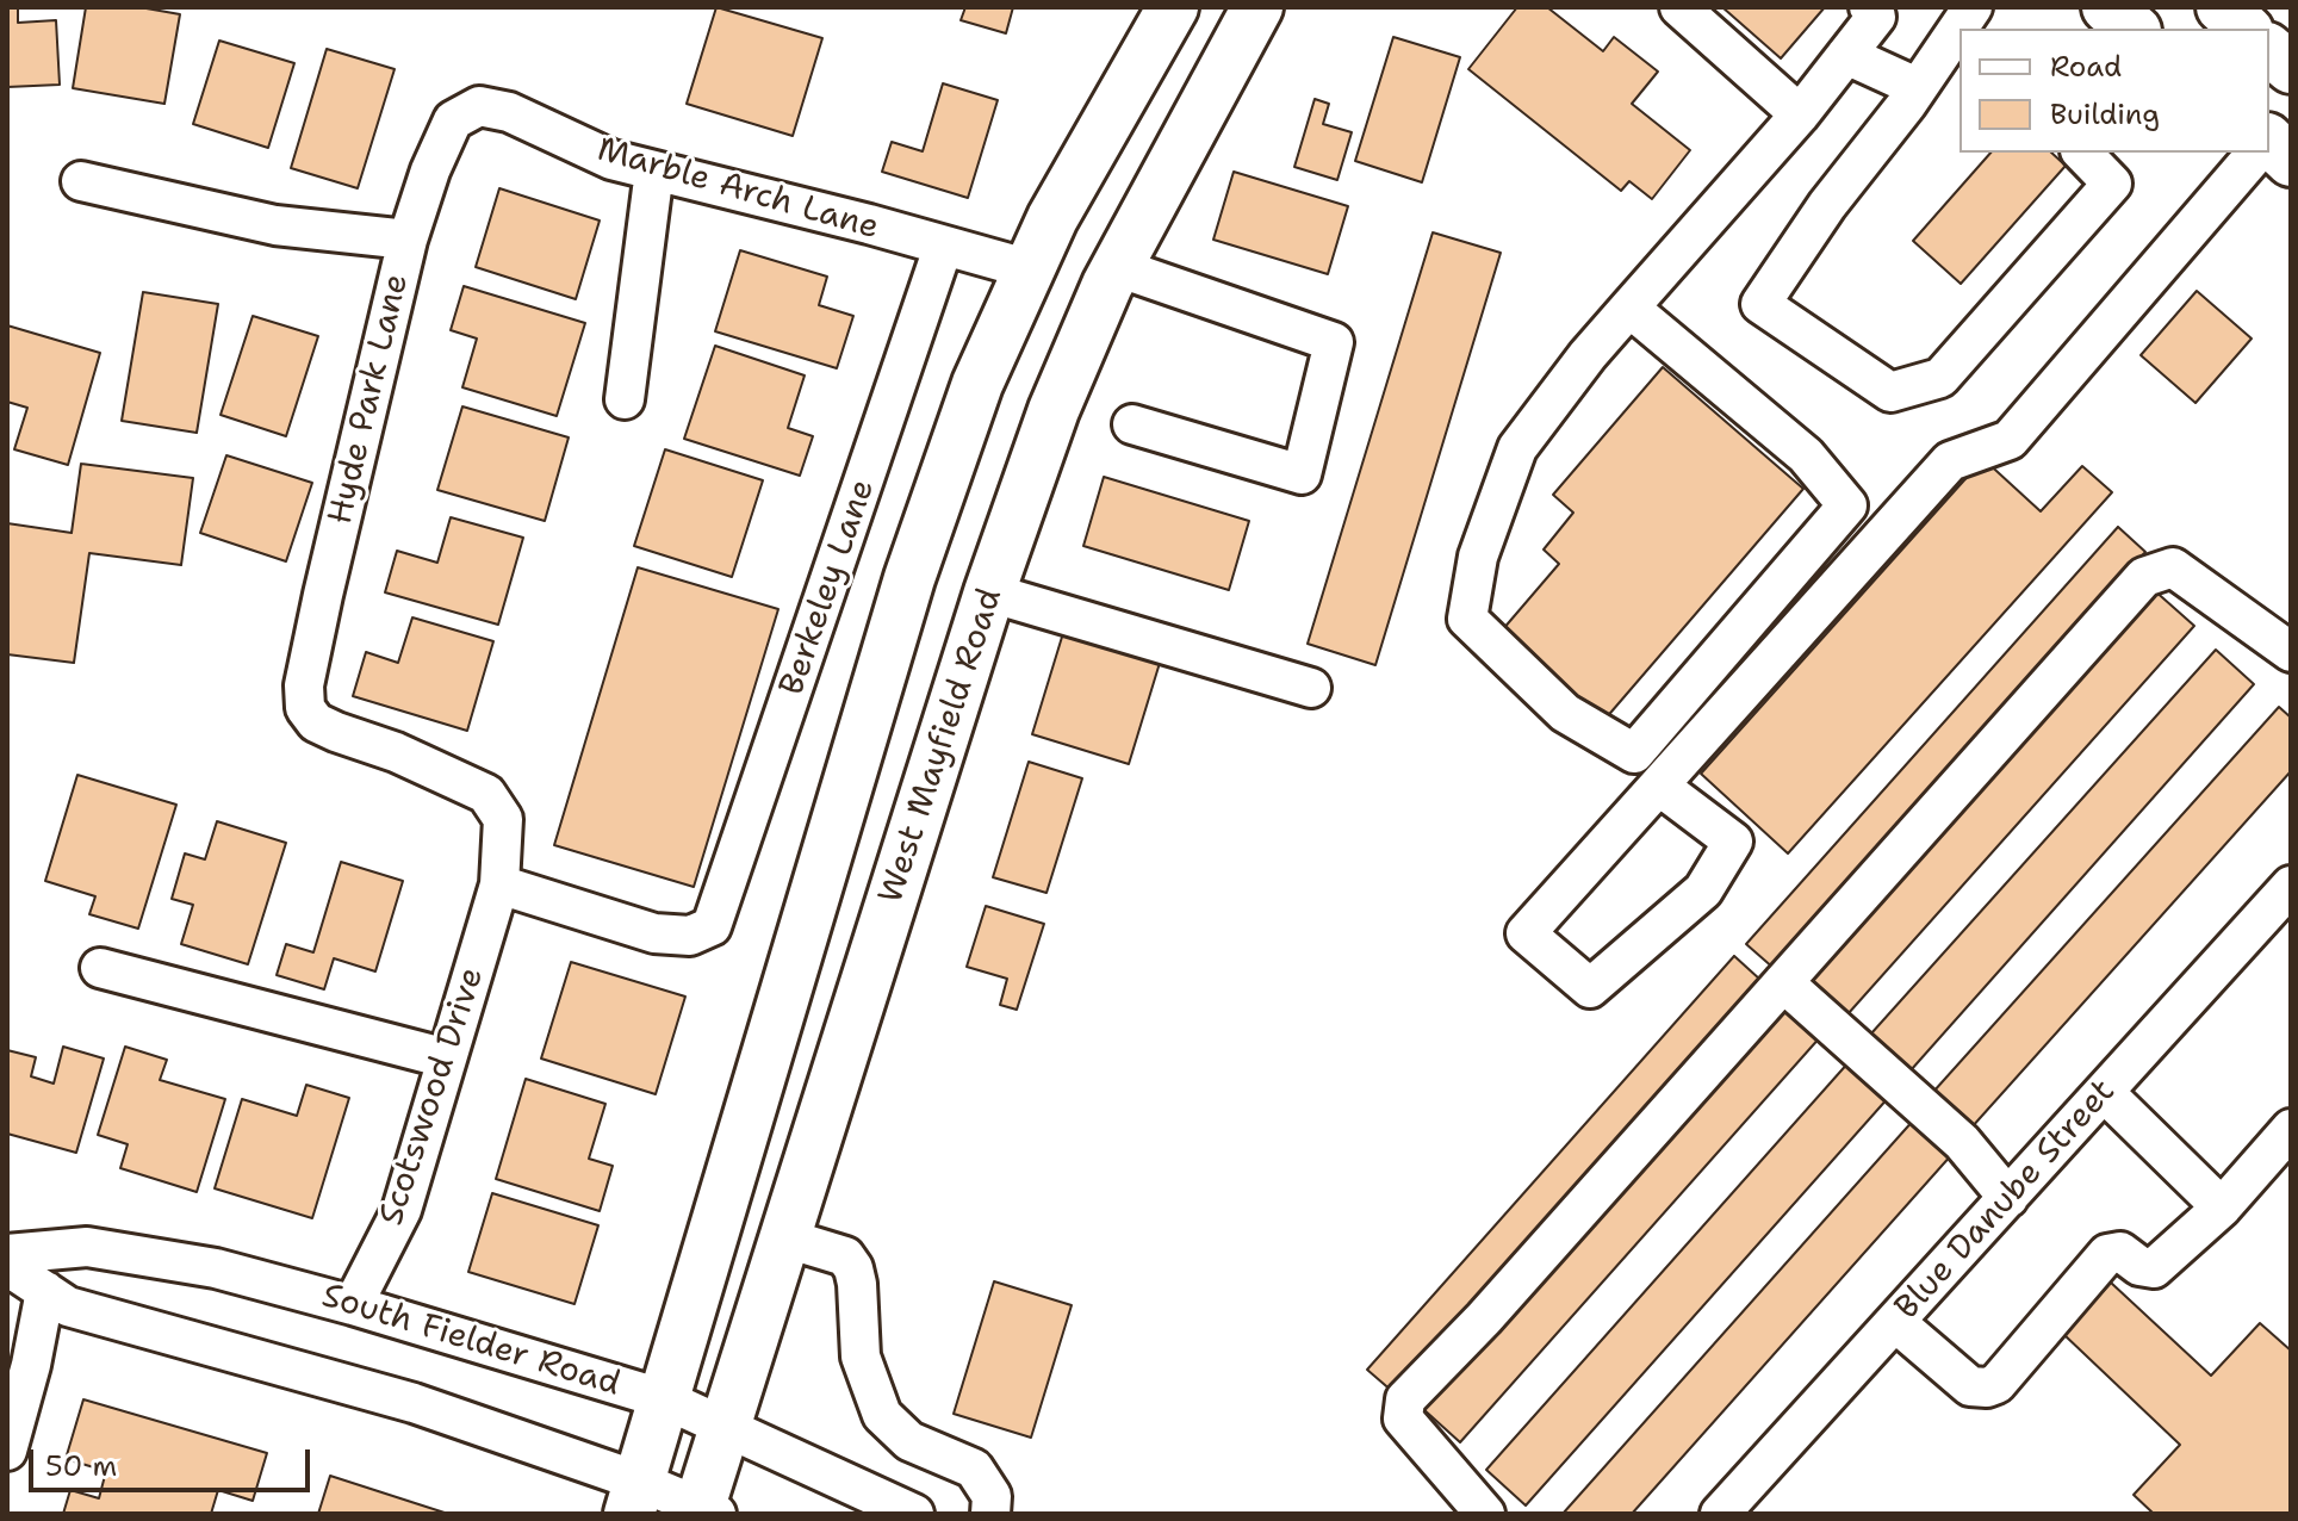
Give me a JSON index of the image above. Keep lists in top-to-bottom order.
{
  "streets": {
    "main road": ["West Mayfield Road"],
    "street": [
      "Marble Arch Lane",
      "Hyde Park Lane",
      "Berkeley Lane",
      "Scotswood Drive",
      "Blue Danube Street",
      "South Fielder Road"
    ]
  },
  "crossings": [
    ["Marble Arch Lane", "Hyde Park Lane"],
    ["Marble Arch Lane", "Berkeley Lane"],
    ["Hyde Park Lane", "Scotswood Drive"],
    ["Berkeley Lane", "Scotswood Drive"],
    ["West Mayfield Road", "South Fielder Road"],
    ["Scotswood Drive", "South Fielder Road"]
  ],
  "legend": ["Road", "Building"],
  "scale_bar": "50 m"
}
